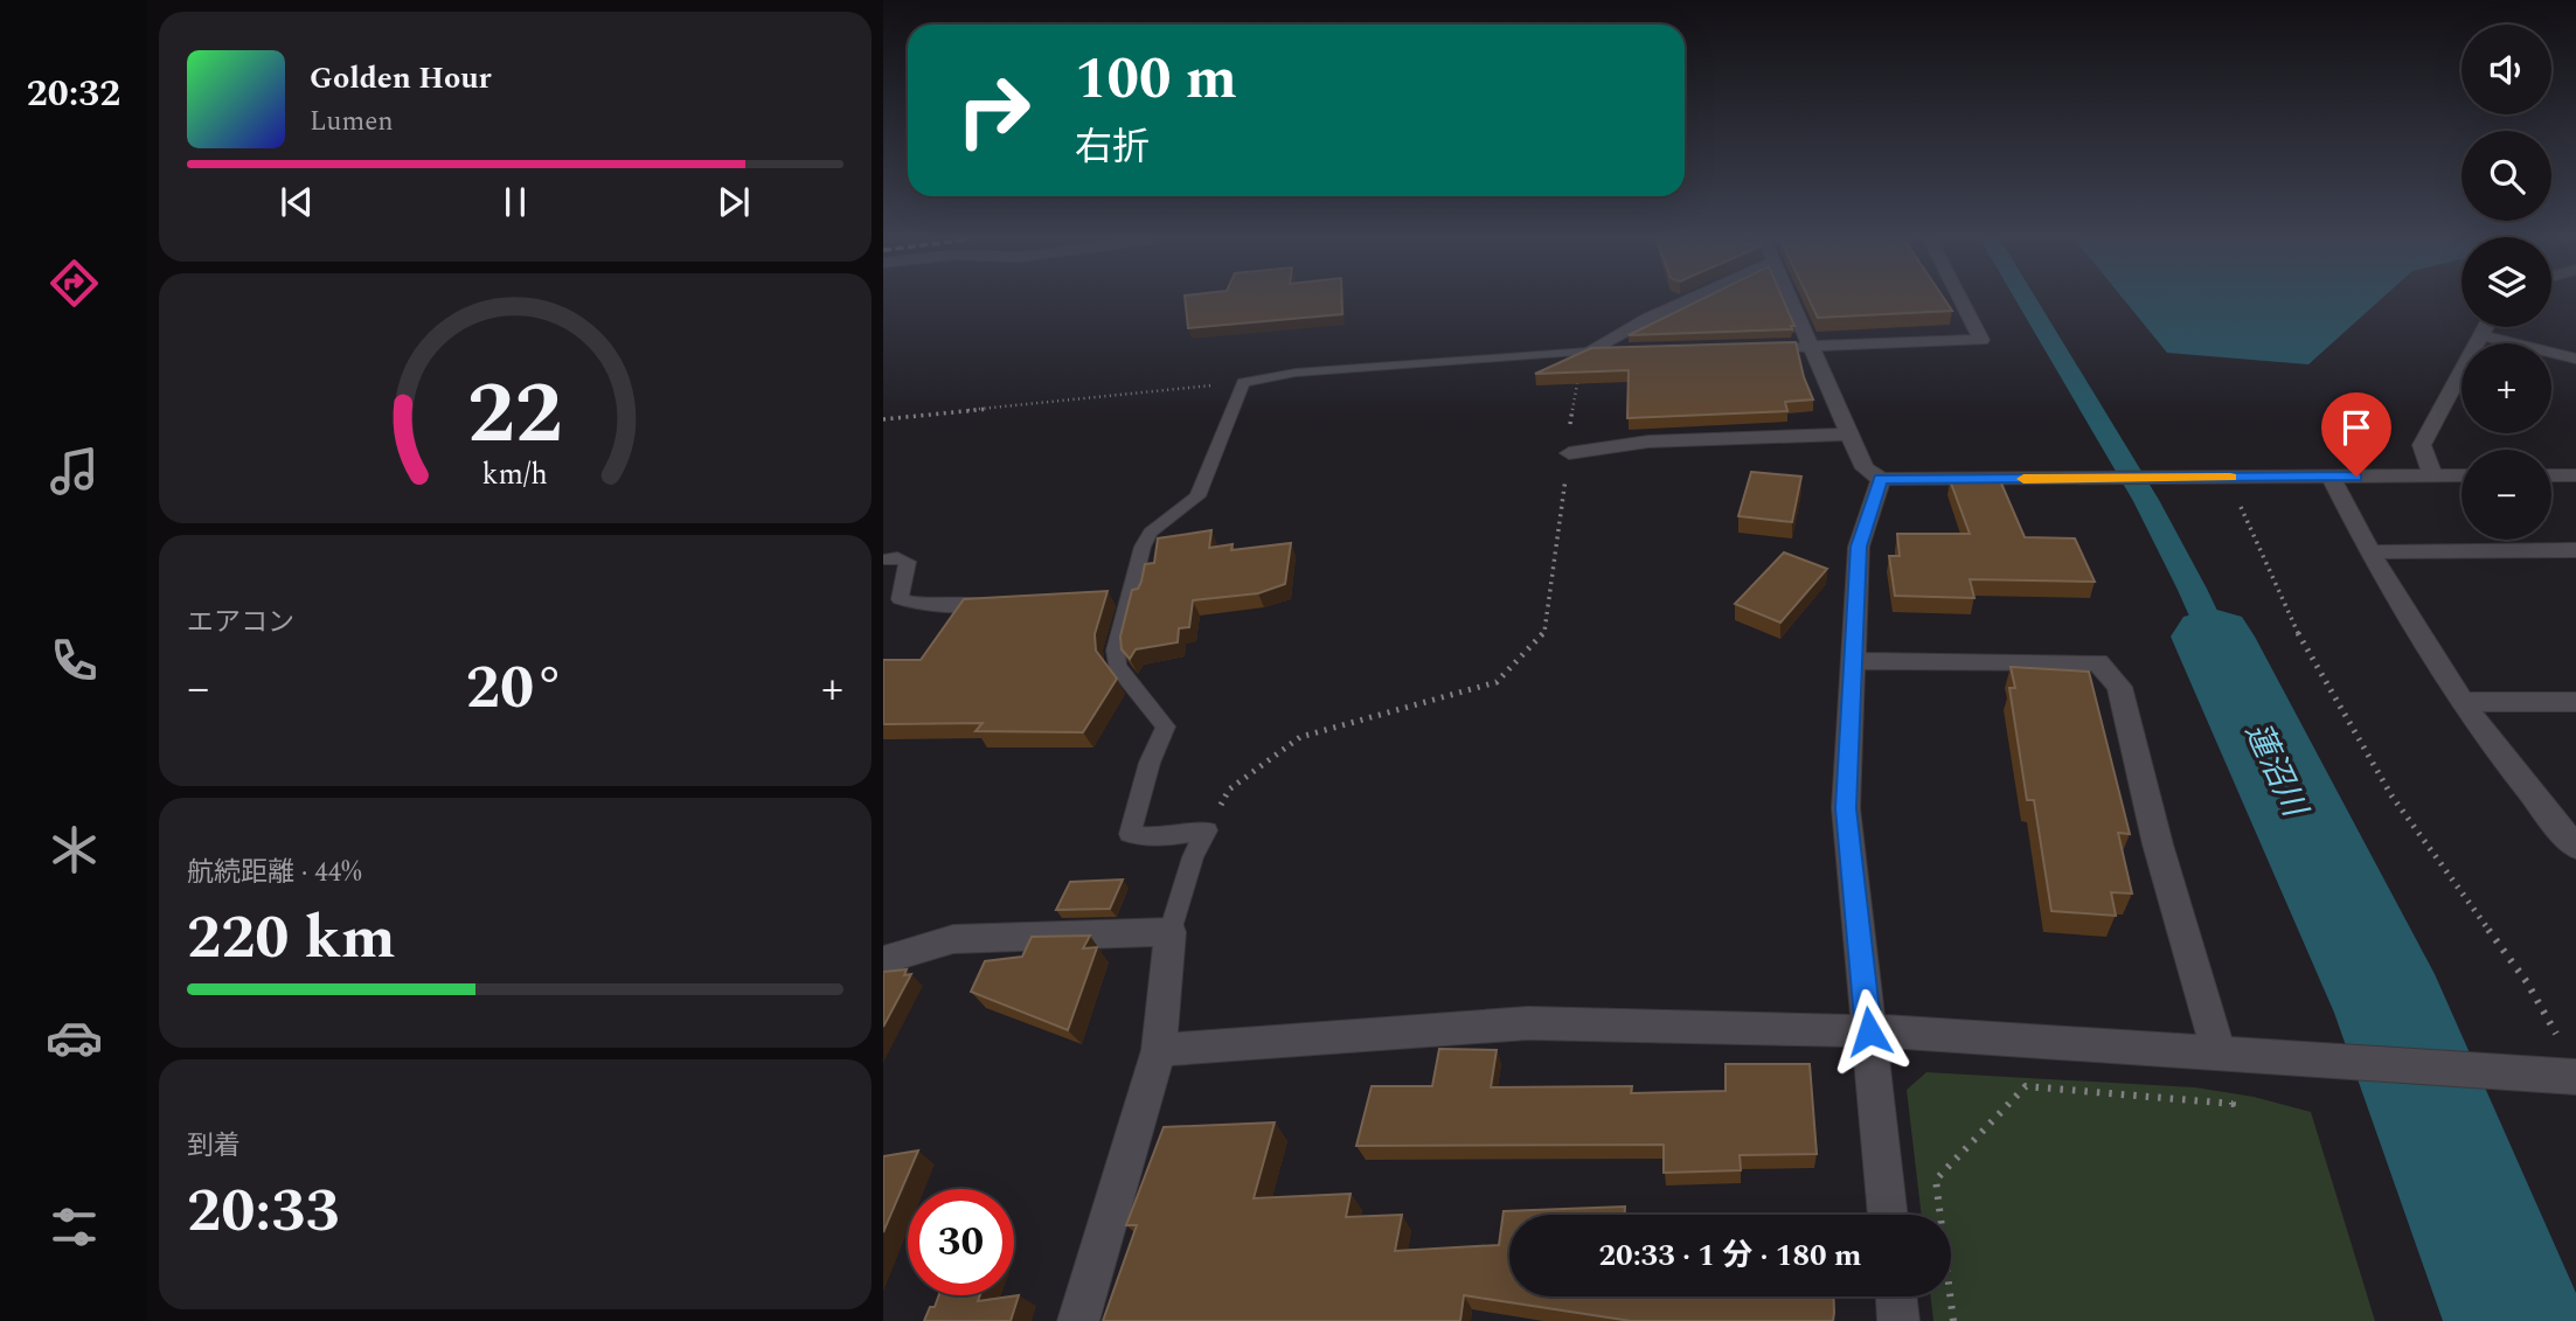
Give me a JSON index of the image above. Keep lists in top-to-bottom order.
{
  "water": ["蓮沼川"],
  "page": {
    "tabs": "20:32",
    "map_buttons": ["+", "−"],
    "turn": ["100 m", "右折"],
    "song": ["Golden Hour", "Lumen"],
    "tile": [
      "エアコン",
      ["航続距離 · 44%", "220 km"],
      ["到着", "20:33"]
    ],
    "heat": ["−", "20°", "+"],
    "limit": "30",
    "trip": "20:33 · 1 分 · 180 m",
    "gauge": ["22", "km/h"]
  }
}
